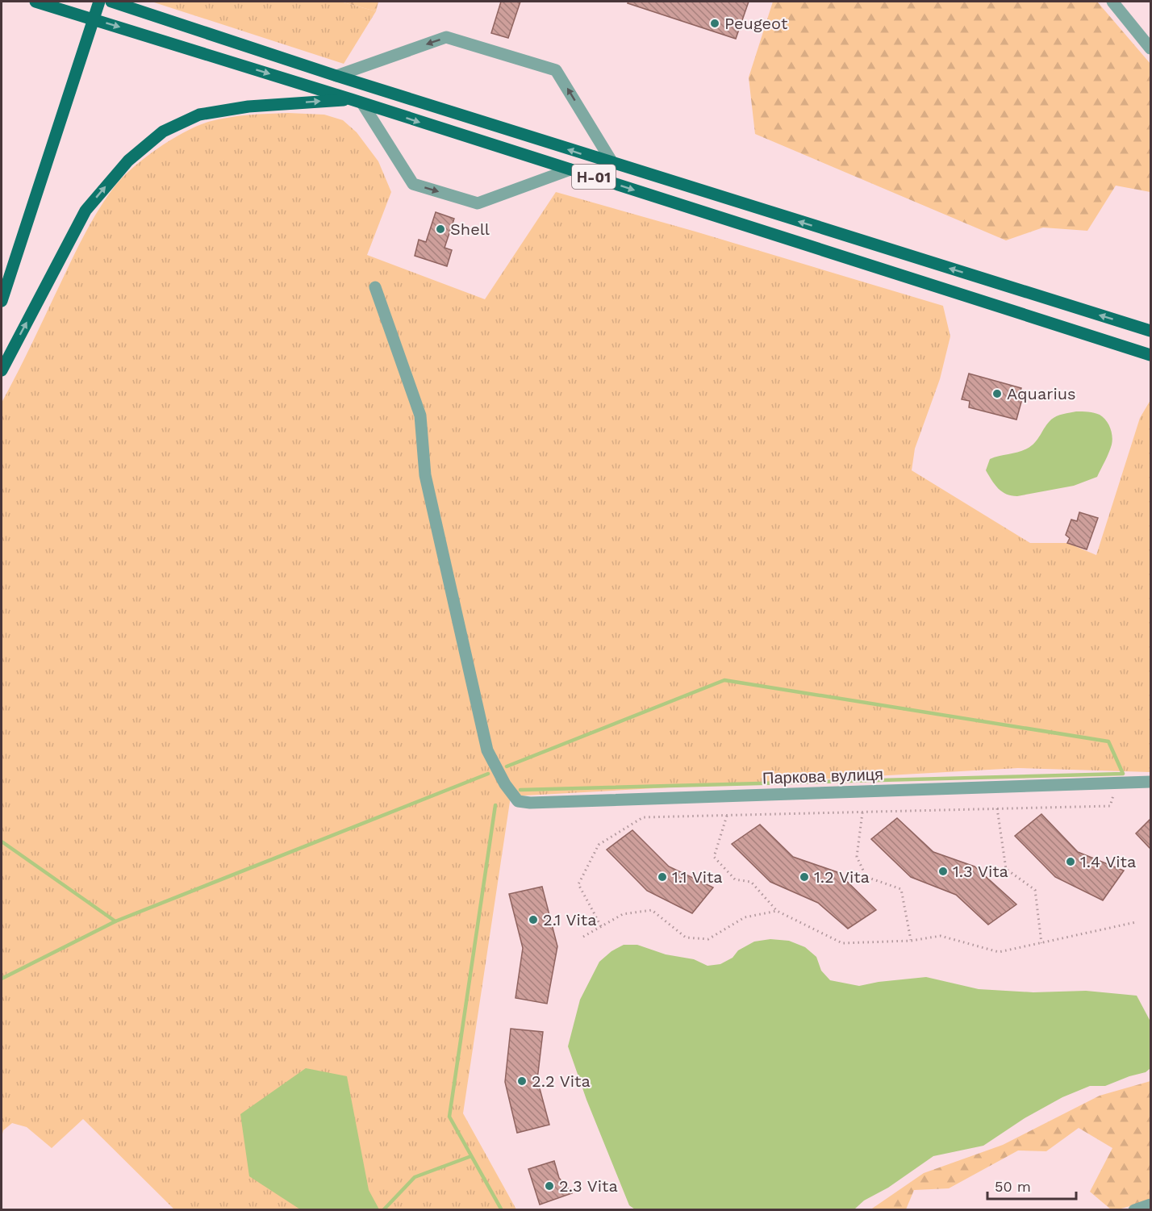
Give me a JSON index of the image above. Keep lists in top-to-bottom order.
{
  "streets": {
    "main road": ["Н-01"],
    "street": ["Паркова вулиця"]
  },
  "places": [
    "Peugeot",
    "Shell",
    "Aquarius",
    "1.4 Vita",
    "1.3 Vita",
    "1.1 Vita",
    "1.2 Vita",
    "2.1 Vita",
    "2.2 Vita",
    "2.3 Vita"
  ],
  "scale_bar": "50 m"
}
